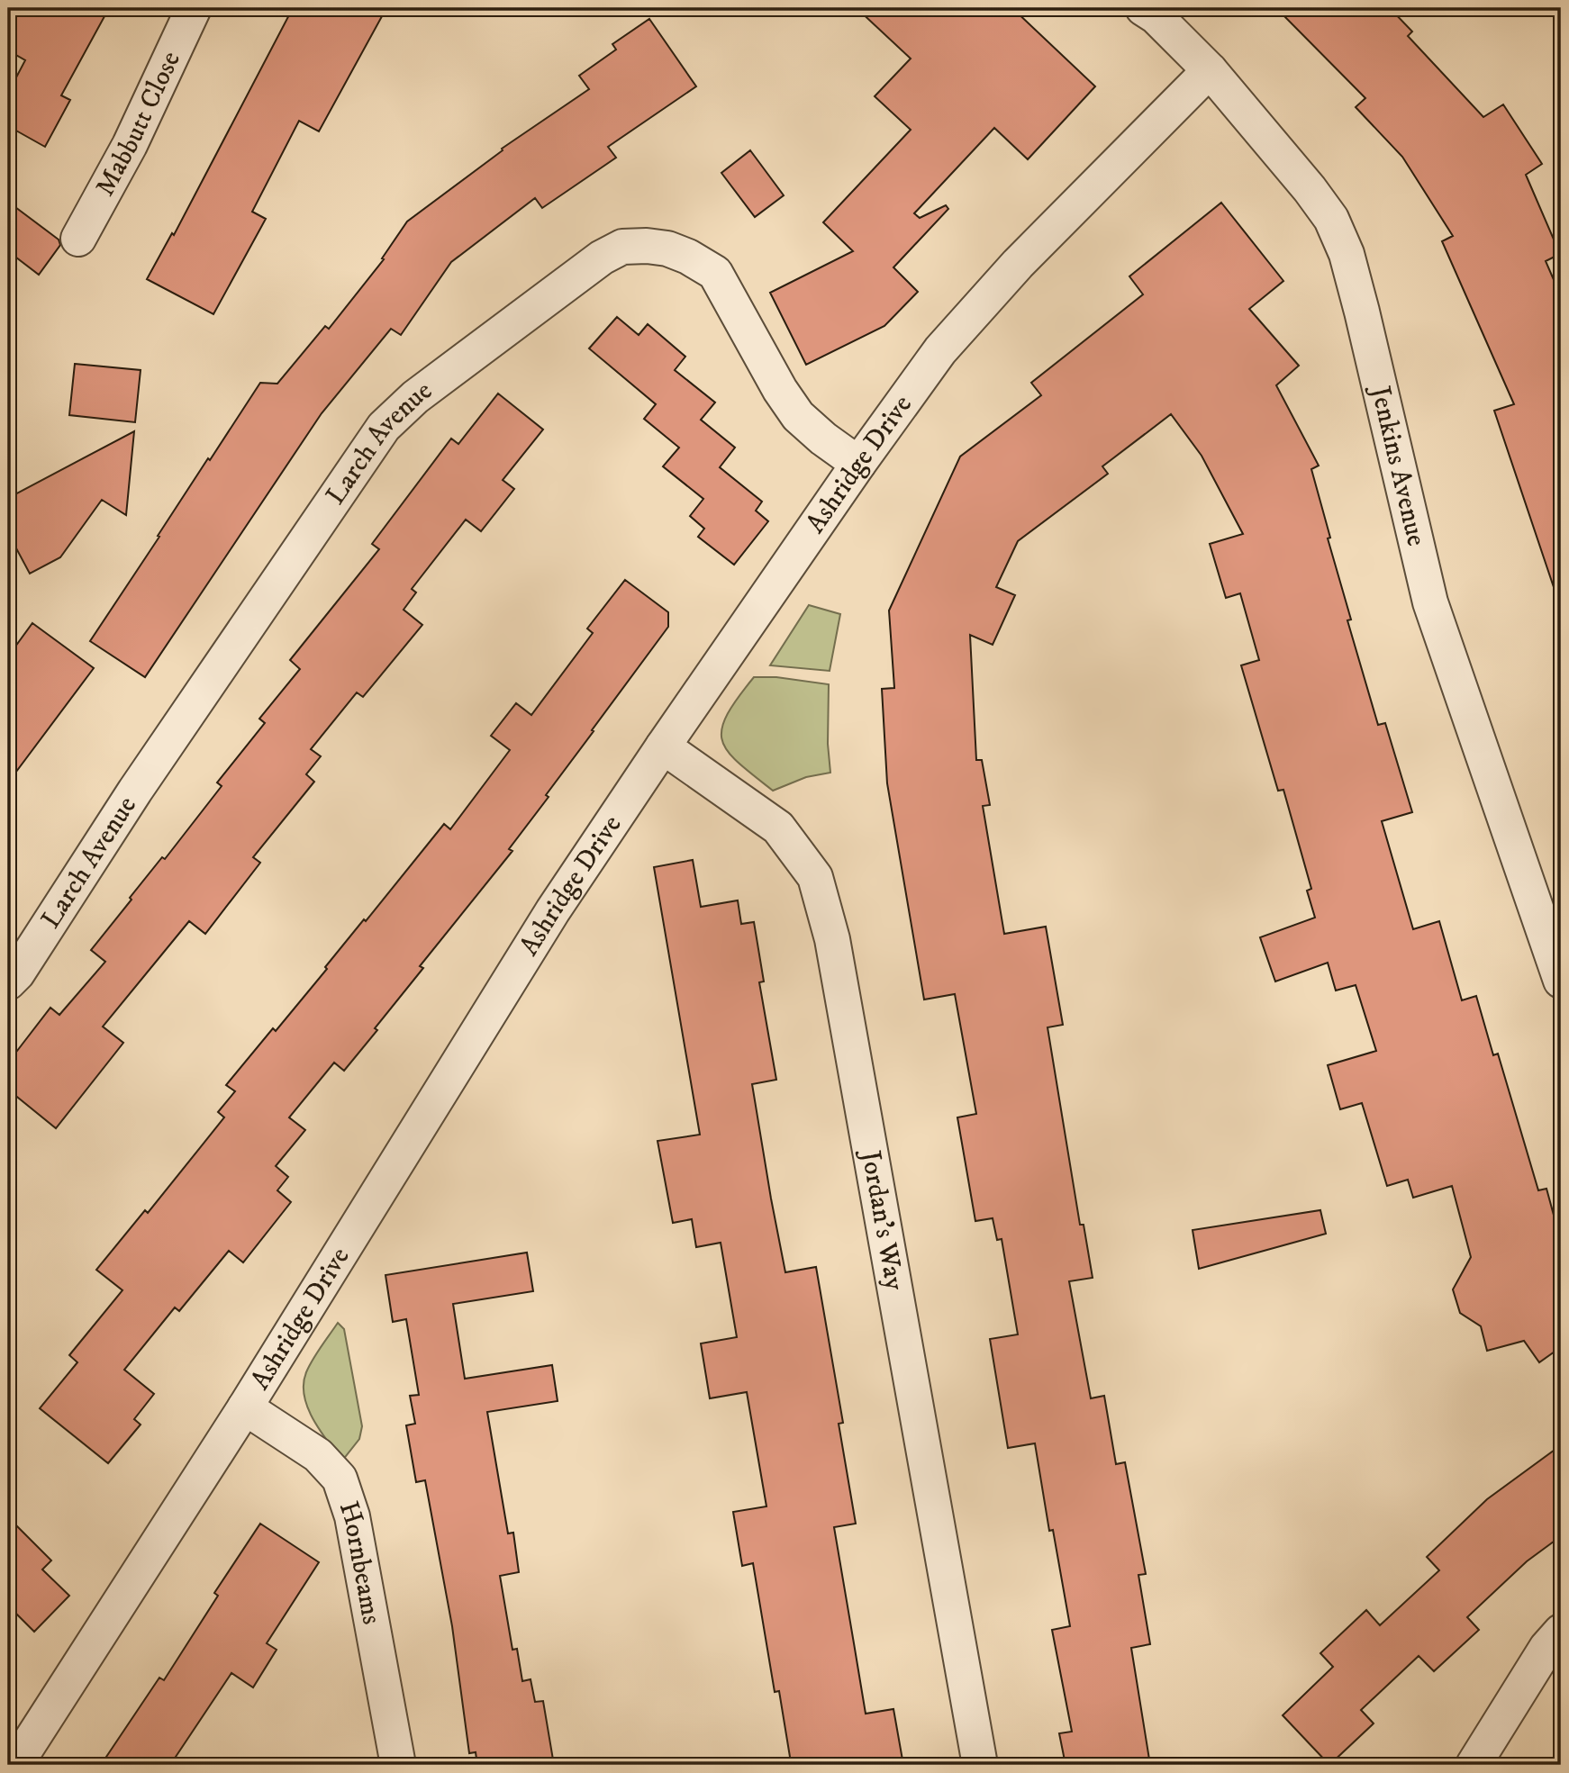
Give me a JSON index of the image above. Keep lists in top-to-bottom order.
{
  "streets": {
    "street": [
      "Mabbutt Close",
      "Larch Avenue",
      "Ashridge Drive",
      "Jenkins Avenue",
      "Jordan's Way",
      "Hornbeams"
    ]
  },
  "crossings": [
    ["Larch Avenue", "Ashridge Drive"],
    ["Ashridge Drive", "Jenkins Avenue"],
    ["Ashridge Drive", "Jordan's Way"],
    ["Ashridge Drive", "Hornbeams"]
  ]
}
